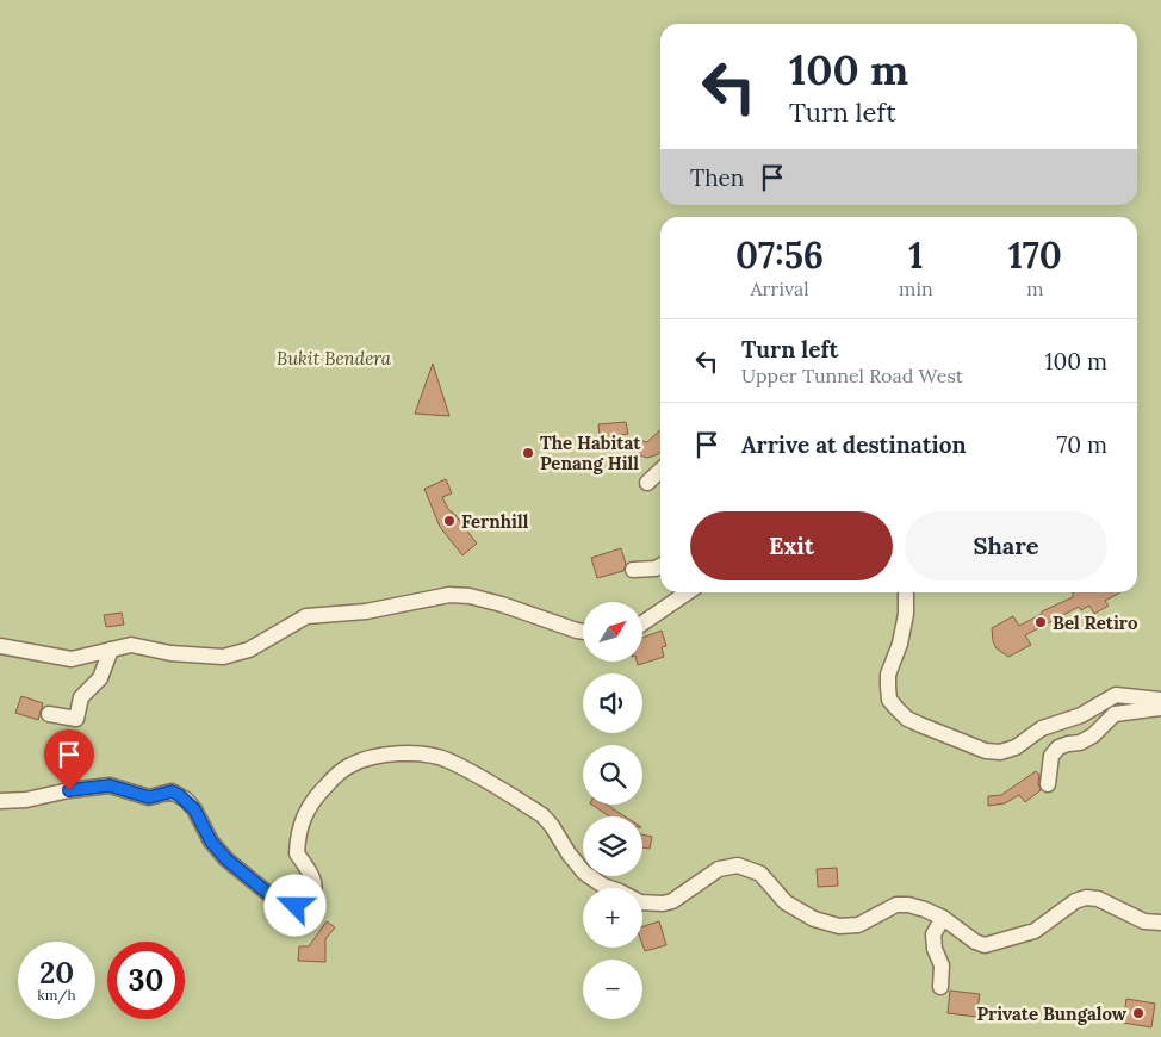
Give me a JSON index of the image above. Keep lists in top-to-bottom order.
{
  "parks": ["Bukit Bendera"],
  "places": [
    "The Habitat Penang Hill",
    "Fernhill",
    "Bel Retiro",
    "Private Bungalow"
  ],
  "north": "top right",
  "page": {
    "turn": ["100 m", "Turn left"],
    "then": "Then",
    "eta": [
      "07:56",
      "Arrival",
      "1",
      "min",
      "170",
      "m"
    ],
    "list": [
      {
        "name": "Turn left",
        "note": "Upper Tunnel Road West",
        "value": "100 m"
      },
      {
        "name": "Arrive at destination",
        "value": "70 m"
      }
    ],
    "buttons": ["Exit", "Share"],
    "map_buttons": ["+", "−"],
    "speed": "20 km/h",
    "limit": "30"
  }
}
